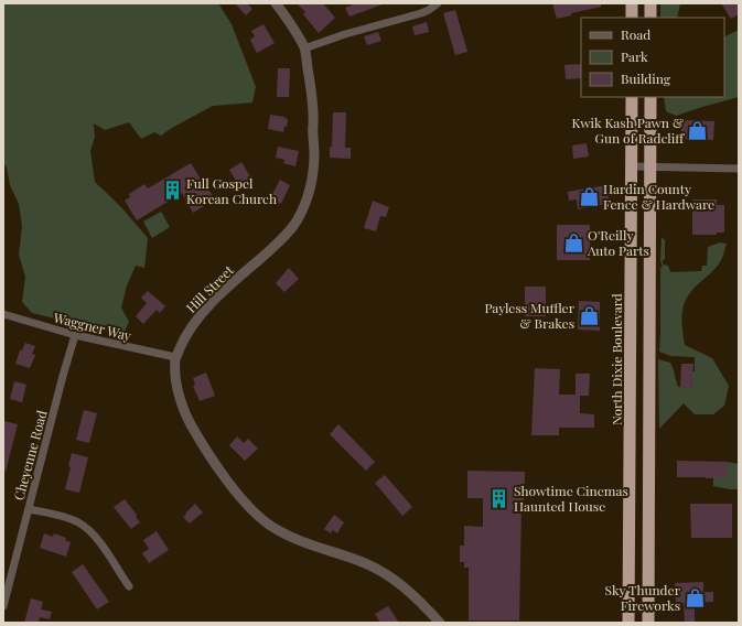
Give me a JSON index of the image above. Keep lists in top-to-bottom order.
{
  "streets": {
    "highway": ["North Dixie Boulevard"],
    "street": ["Hill Street", "Waggner Way", "Cheyenne Road"]
  },
  "crossings": [
    ["Hill Street", "Waggner Way"],
    ["Waggner Way", "Cheyenne Road"]
  ],
  "places": {
    "shop": [
      "Kwik Kash Pawn & Gun of Radcliff",
      "Hardin County Fence & Hardware",
      "O'Reilly Auto Parts",
      "Payless Muffler & Brakes",
      "Sky Thunder Fireworks"
    ],
    "building": ["Full Gospel Korean Church", "Showtime Cinemas Haunted House"]
  },
  "legend": ["Road", "Park", "Building"]
}
